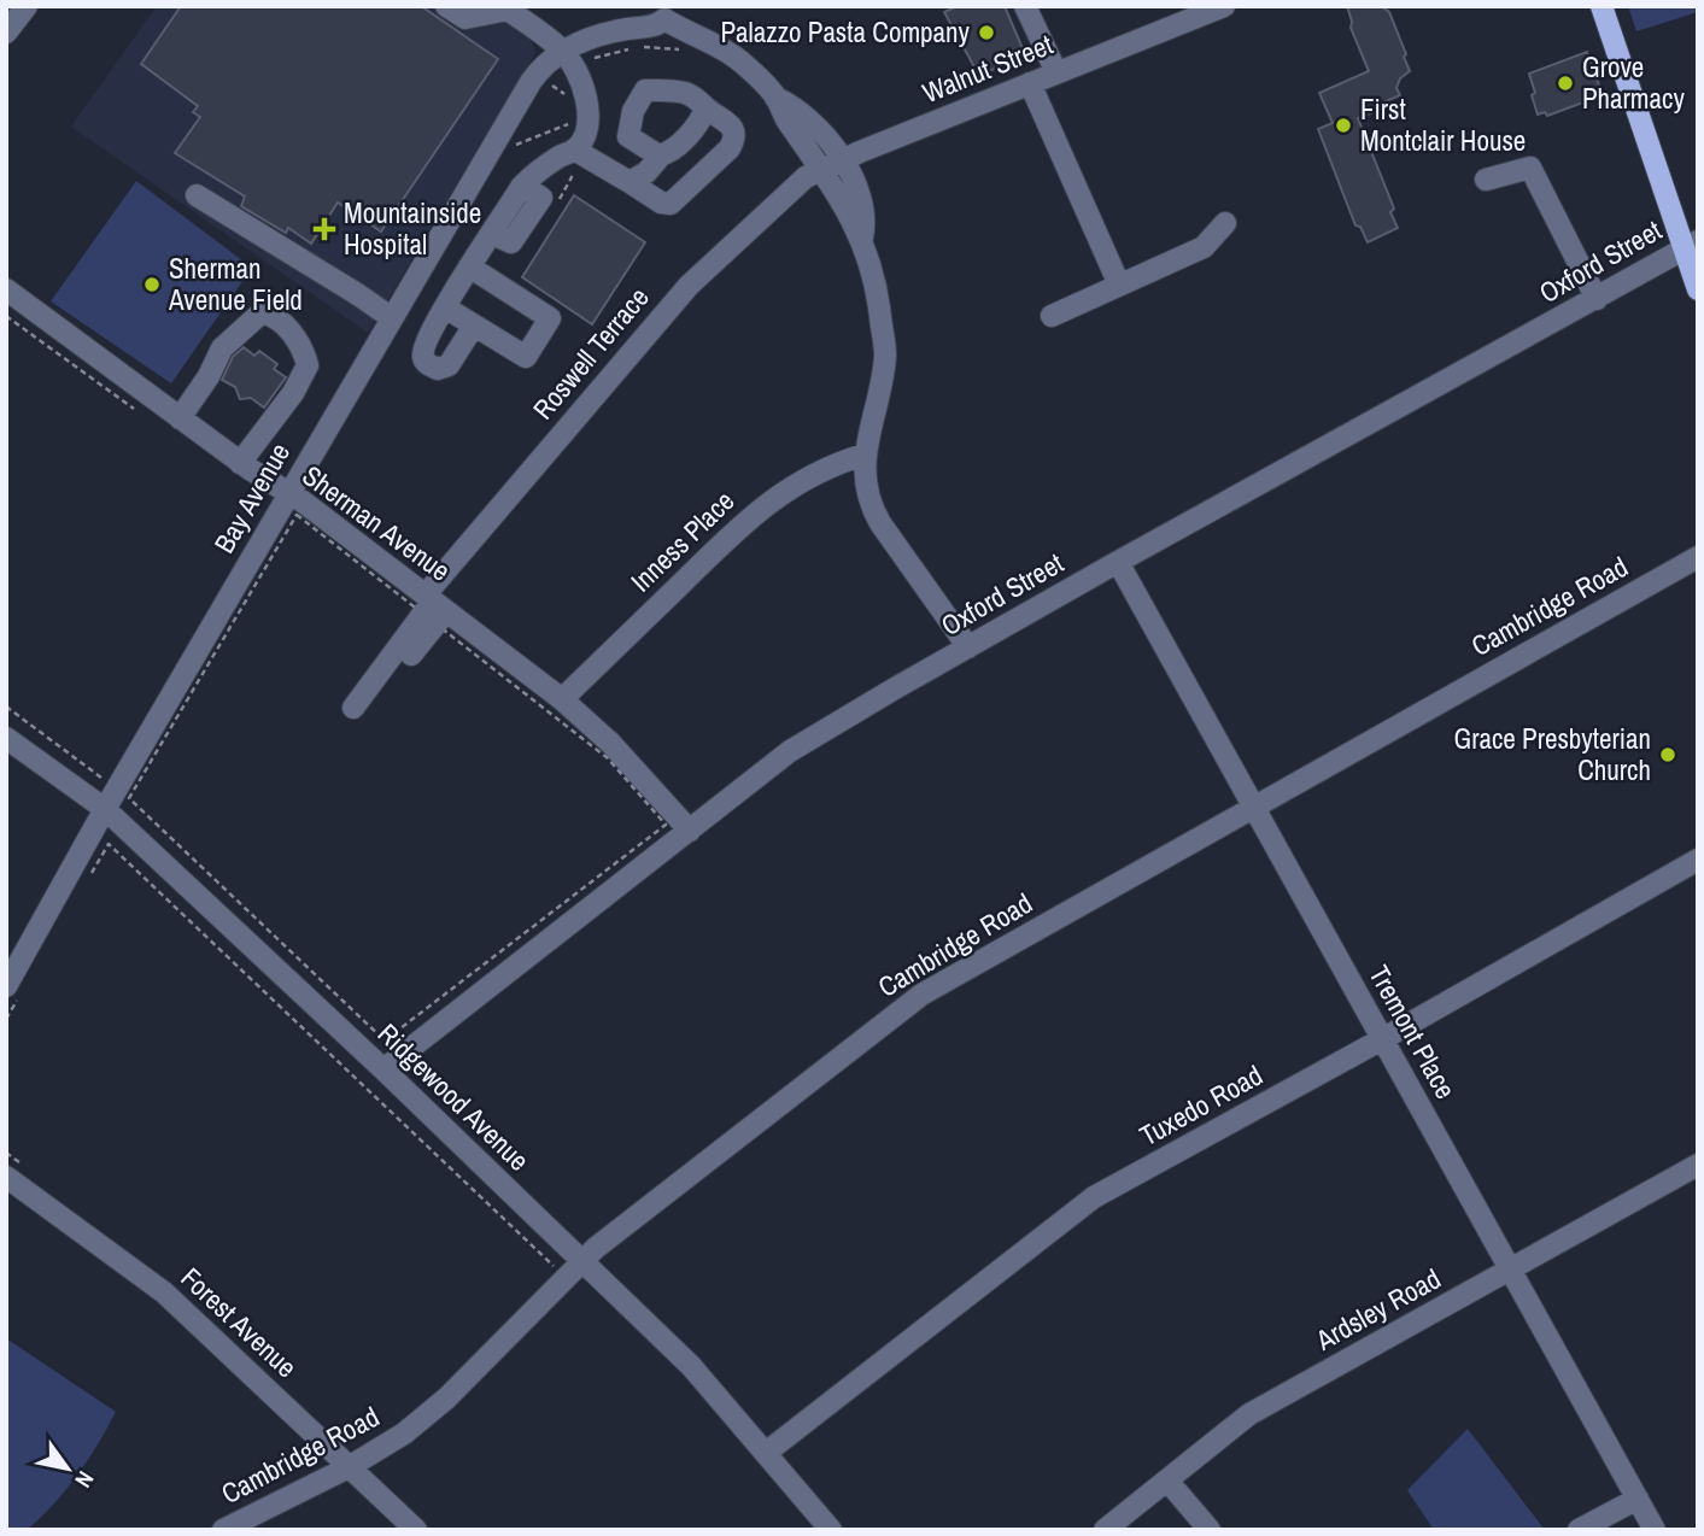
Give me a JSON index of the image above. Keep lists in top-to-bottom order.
{
  "streets": {
    "street": [
      "Walnut Street",
      "Oxford Street",
      "Roswell Terrace",
      "Bay Avenue",
      "Sherman Avenue",
      "Inness Place",
      "Cambridge Road",
      "Tremont Place",
      "Ridgewood Avenue",
      "Tuxedo Road",
      "Ardsley Road",
      "Forest Avenue"
    ]
  },
  "crossings": [
    ["Walnut Street", "Roswell Terrace"],
    ["Oxford Street", "Sherman Avenue"],
    ["Oxford Street", "Tremont Place"],
    ["Oxford Street", "Ridgewood Avenue"],
    ["Roswell Terrace", "Sherman Avenue"],
    ["Bay Avenue", "Sherman Avenue"],
    ["Bay Avenue", "Ridgewood Avenue"],
    ["Sherman Avenue", "Inness Place"],
    ["Cambridge Road", "Tremont Place"],
    ["Cambridge Road", "Ridgewood Avenue"],
    ["Cambridge Road", "Forest Avenue"],
    ["Tremont Place", "Tuxedo Road"],
    ["Tremont Place", "Ardsley Road"],
    ["Ridgewood Avenue", "Tuxedo Road"]
  ],
  "places": {
    "other": [
      "Palazzo Pasta Company",
      "Grove Pharmacy",
      "First Montclair House",
      "Sherman Avenue Field",
      "Grace Presbyterian Church"
    ],
    "health": ["Mountainside Hospital"]
  },
  "north": "bottom right"
}
